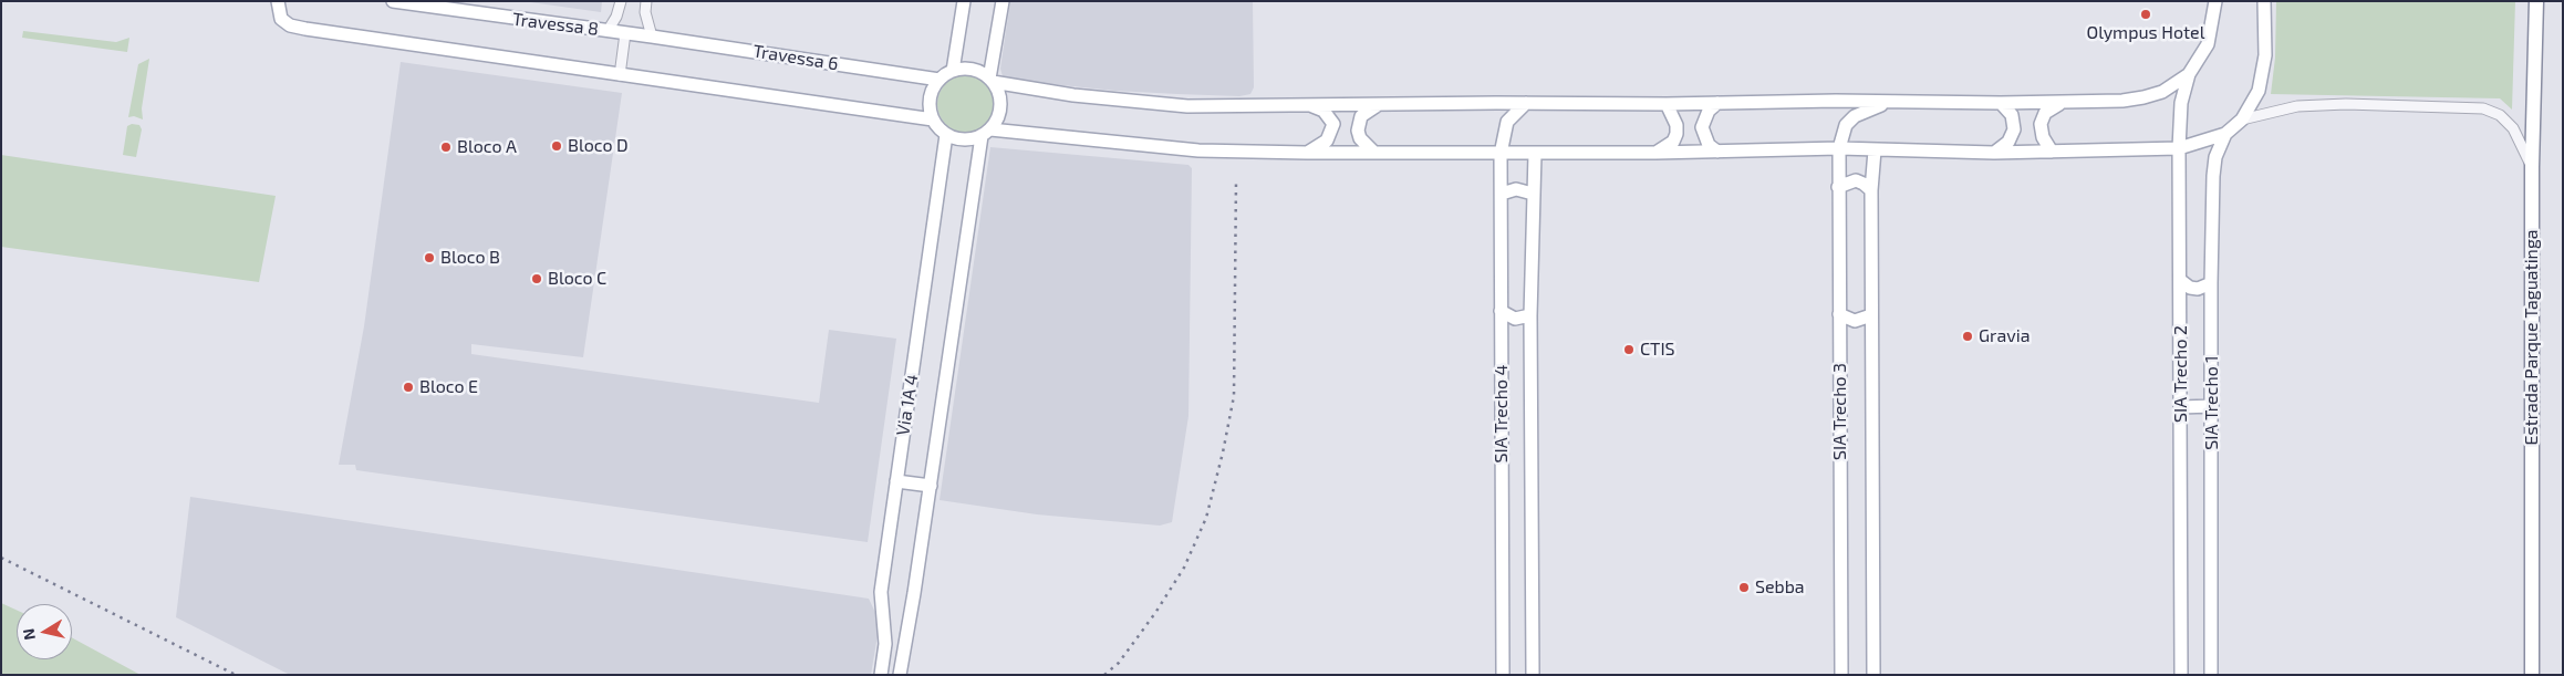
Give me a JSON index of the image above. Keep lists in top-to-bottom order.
{
  "streets": {
    "highway": ["Estrada Parque Taguatinga"],
    "main road": [
      "Travessa 8",
      "Travessa 6",
      "SIA Trecho 2",
      "SIA Trecho 1",
      "Via 1A 4",
      "SIA Trecho 3",
      "SIA Trecho 4"
    ]
  },
  "crossings": [
    ["Travessa 8", "Travessa 6"],
    ["Travessa 6", "Via 1A 4"]
  ],
  "places": [
    "Olympus Hotel",
    "Bloco D",
    "Bloco A",
    "Bloco B",
    "Bloco C",
    "Gravia",
    "CTIS",
    "Bloco E",
    "Sebba"
  ],
  "north": "left"
}
